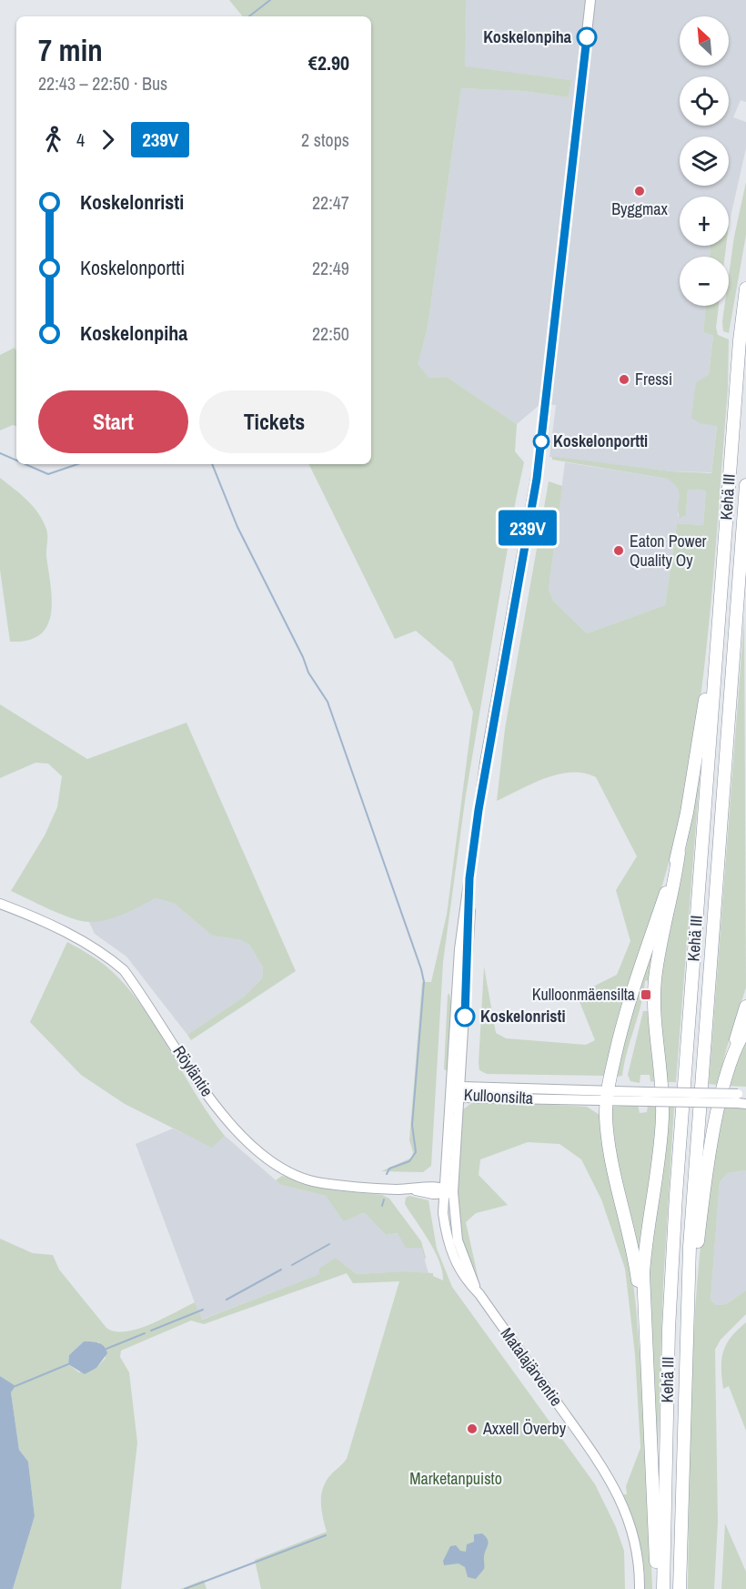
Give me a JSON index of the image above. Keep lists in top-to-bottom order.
{
  "streets": {
    "highway": ["Kehä III"],
    "main road": ["Röyläntie", "Kulloonsilta", "Matalajärventie"]
  },
  "crossings": [
    ["Röyläntie", "Matalajärventie"],
    ["Kulloonsilta", "Matalajärventie"]
  ],
  "parks": ["Marketanpuisto"],
  "places": {
    "other": [
      "Koskelonpiha",
      "Byggmax",
      "Fressi",
      "Koskelonportti",
      "Eaton Power Quality Oy",
      "Koskelonristi",
      "Axxell Överby"
    ],
    "transit": ["Kulloonmäensilta"]
  },
  "lines": ["bus line 239V"],
  "north": "top left",
  "page": {
    "on_map": "239V",
    "map_buttons": ["+", "−"],
    "heading": ["7 min", "22:43 – 22:50 · Bus", "€2.90"],
    "legs": ["4", "239V", "2 stops"],
    "list": [
      {
        "name": "Koskelonristi",
        "value": "22:47"
      },
      {
        "name": "Koskelonportti",
        "value": "22:49"
      },
      {
        "name": "Koskelonpiha",
        "value": "22:50"
      }
    ],
    "buttons": ["Start", "Tickets"]
  }
}
